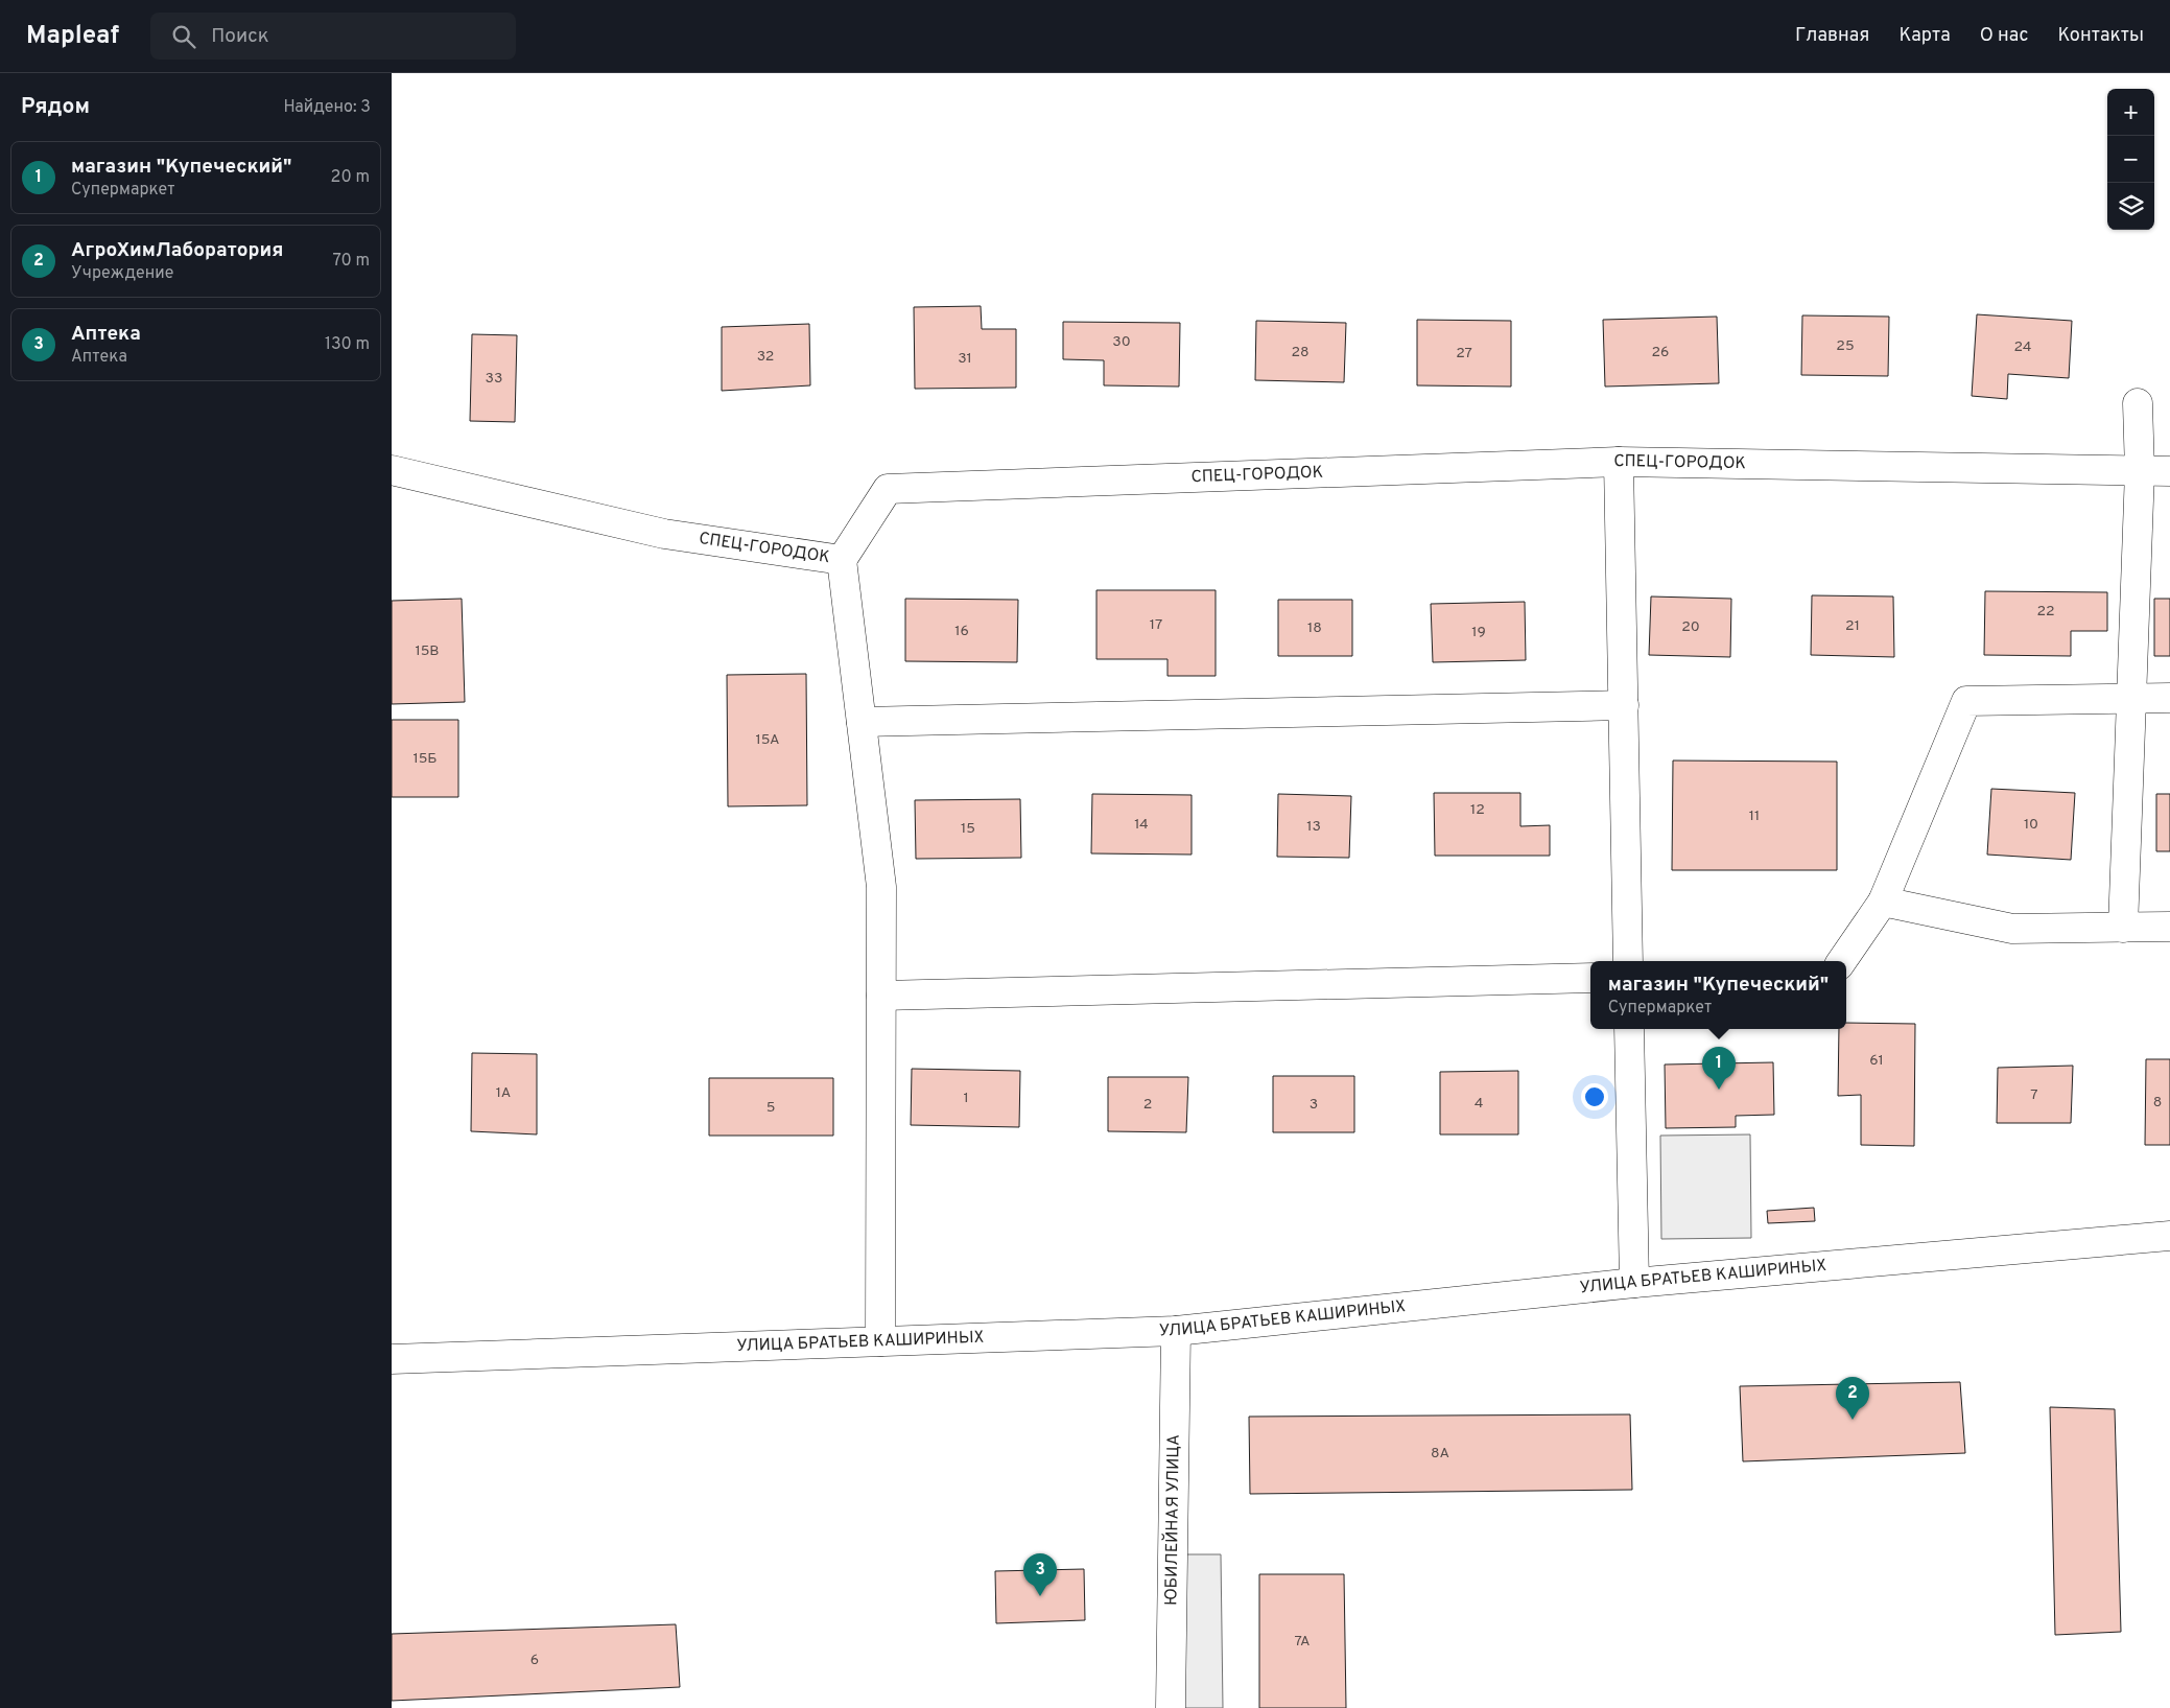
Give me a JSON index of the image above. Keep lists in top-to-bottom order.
{
  "streets": {
    "street": ["СПЕЦ-ГОРОДОК", "УЛИЦА БРАТЬЕВ КАШИРИНЫХ", "ЮБИЛЕЙНАЯ УЛИЦА"]
  },
  "crossings": [
    ["УЛИЦА БРАТЬЕВ КАШИРИНЫХ", "ЮБИЛЕЙНАЯ УЛИЦА"]
  ],
  "house_numbers": [
    "30",
    "25",
    "24",
    "28",
    "26",
    "27",
    "32",
    "31",
    "33",
    "22",
    "17",
    "21",
    "20",
    "18",
    "16",
    "19",
    "15В",
    "15А",
    "15Б",
    "12",
    "11",
    "14",
    "10",
    "13",
    "15",
    "61",
    "1А",
    "7",
    "1",
    "8",
    "4",
    "2",
    "3",
    "5",
    "8А",
    "7А",
    "6"
  ],
  "page": {
    "header": "Mapleaf",
    "search": "Поиск",
    "nav": [
      "Главная",
      "Карта",
      "О нас",
      "Контакты"
    ],
    "heading": ["Рядом", "Найдено: 3"],
    "map_buttons": ["+", "−"],
    "list": [
      {
        "mark": "1",
        "name": "магазин \"Купеческий\"",
        "note": "Супермаркет",
        "value": "20 m"
      },
      {
        "mark": "2",
        "name": "АгроХимЛаборатория",
        "note": "Учреждение",
        "value": "70 m"
      },
      {
        "mark": "3",
        "name": "Аптека",
        "note": "Аптека",
        "value": "130 m"
      }
    ],
    "popup": ["магазин \"Купеческий\"", "Супермаркет"],
    "pins": ["1", "2", "3"]
  }
}
